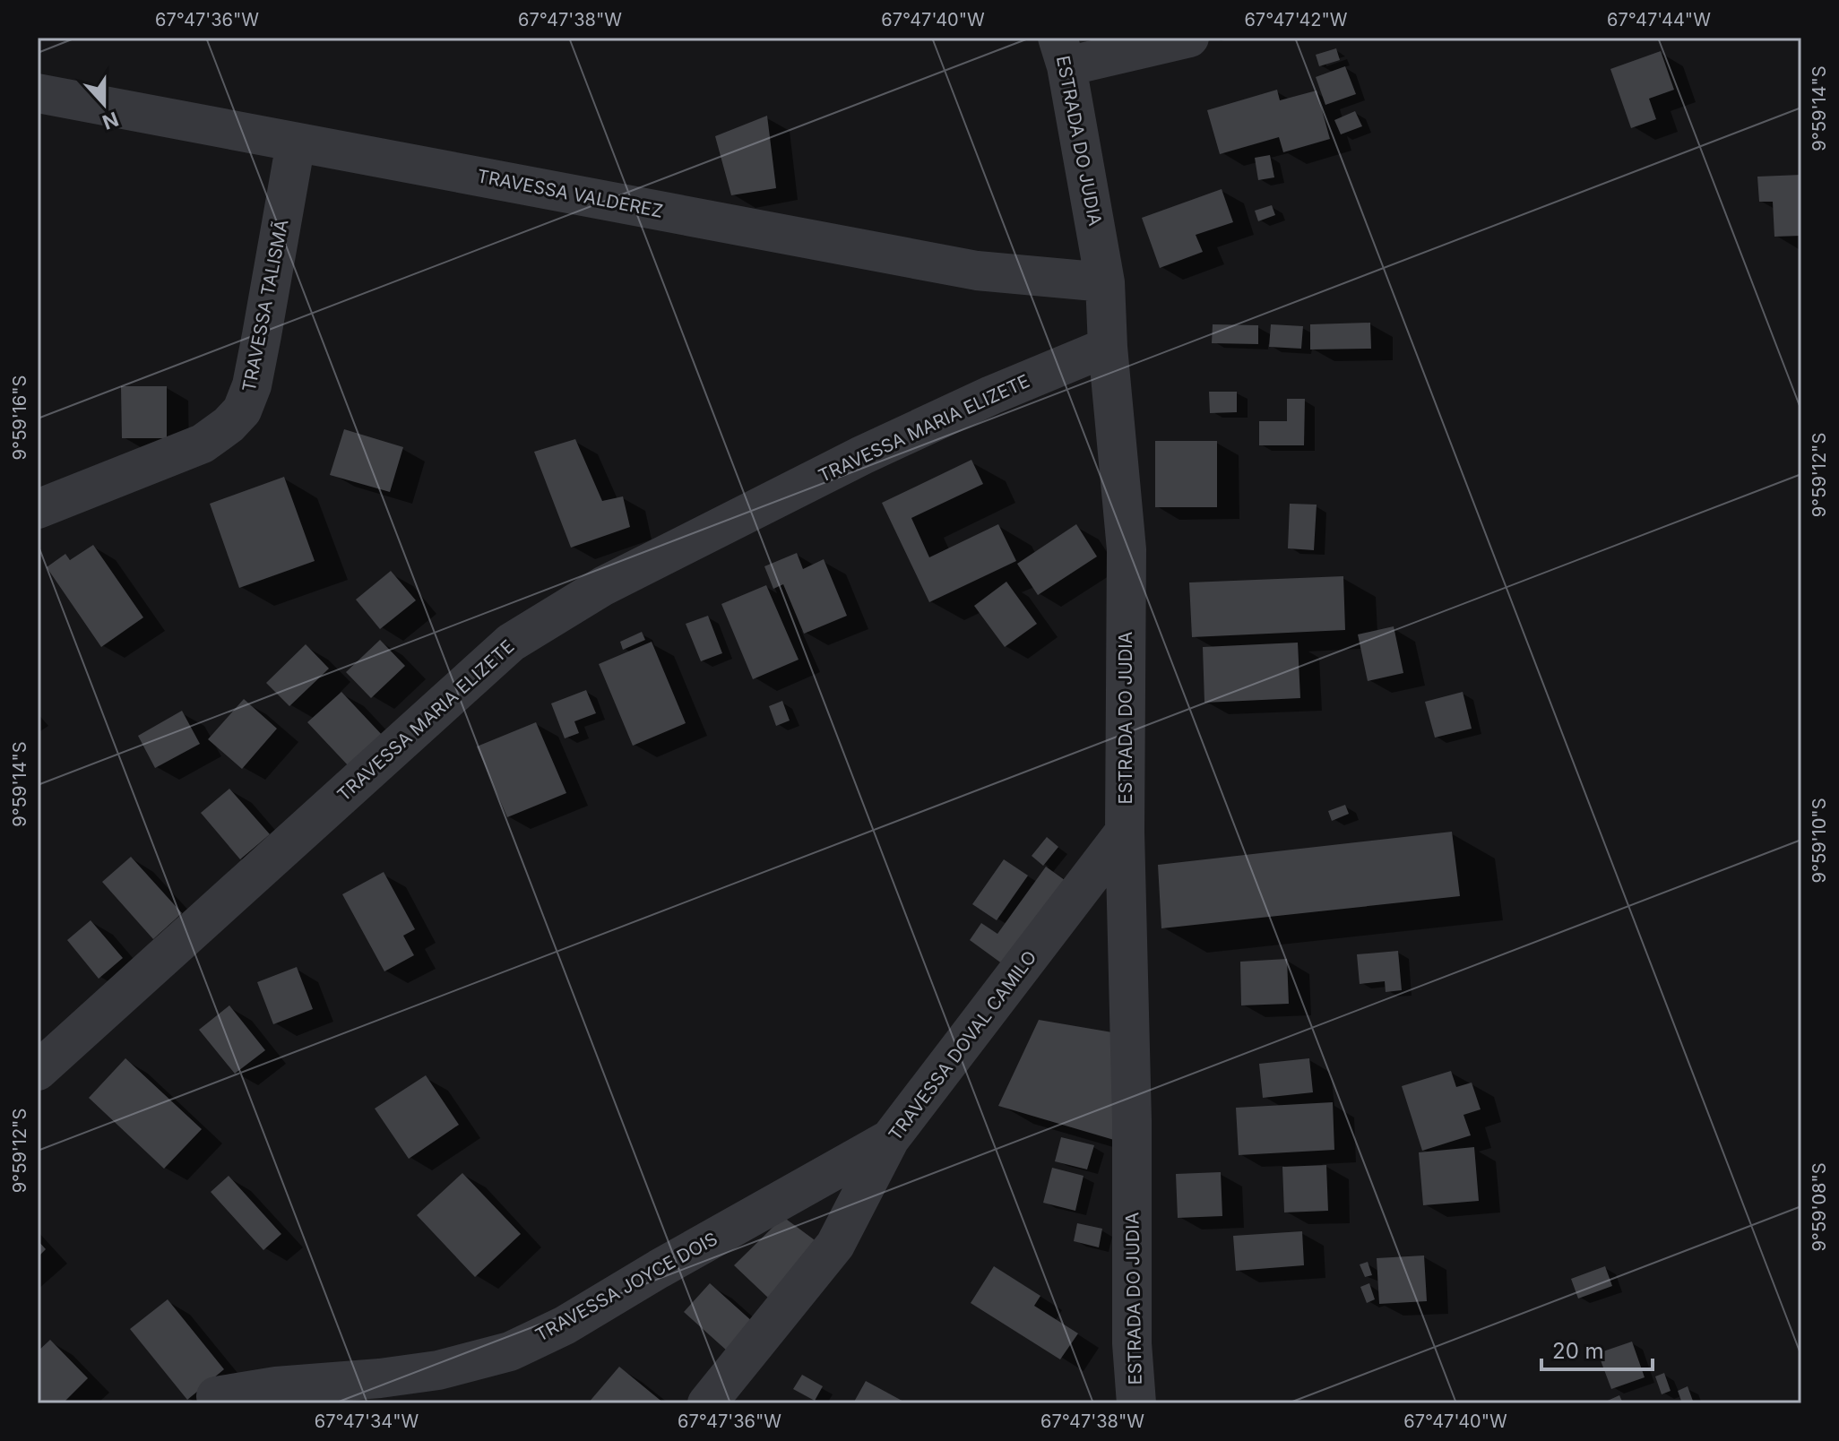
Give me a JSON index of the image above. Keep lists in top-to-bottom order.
{
  "streets": {
    "street": [
      "ESTRADA DO JUDIA",
      "TRAVESSA VALDEREZ",
      "TRAVESSA TALISMÃ",
      "TRAVESSA MARIA ELIZETE",
      "TRAVESSA DOVAL CAMILO",
      "TRAVESSA JOYCE DOIS"
    ]
  },
  "crossings": [
    ["ESTRADA DO JUDIA", "TRAVESSA VALDEREZ"],
    ["ESTRADA DO JUDIA", "TRAVESSA MARIA ELIZETE"],
    ["ESTRADA DO JUDIA", "TRAVESSA DOVAL CAMILO"],
    ["TRAVESSA VALDEREZ", "TRAVESSA TALISMÃ"],
    ["TRAVESSA DOVAL CAMILO", "TRAVESSA JOYCE DOIS"]
  ],
  "scale_bar": "20 m",
  "north": "bottom",
  "coordinates": [
    "67°47'36\"W",
    "67°47'38\"W",
    "67°47'40\"W",
    "67°47'42\"W",
    "67°47'44\"W",
    "9°59'14\"S",
    "9°59'16\"S",
    "9°59'12\"S",
    "9°59'10\"S",
    "9°59'08\"S",
    "67°47'34\"W"
  ]
}
